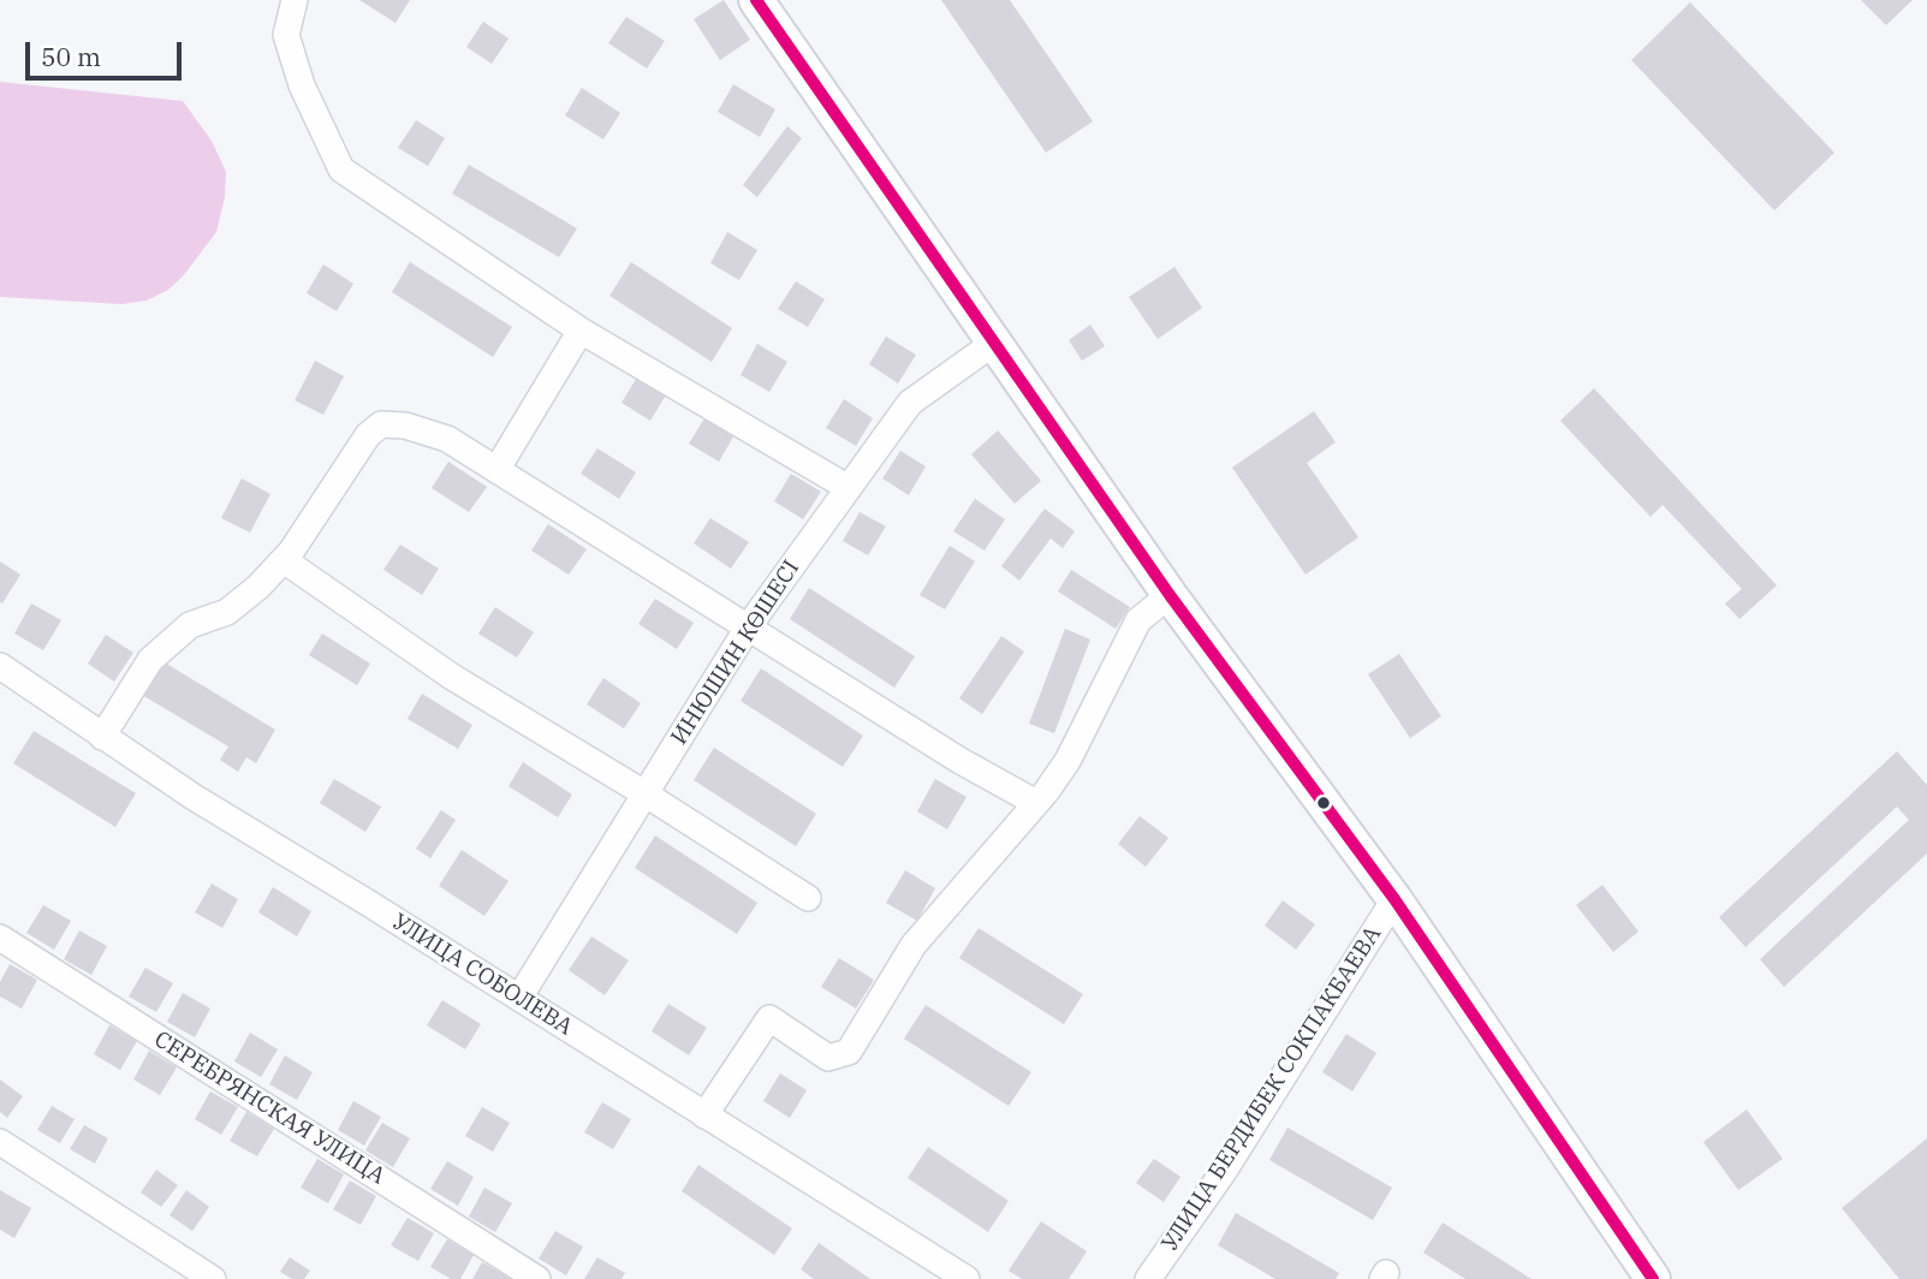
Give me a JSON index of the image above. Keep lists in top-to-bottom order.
{
  "streets": {
    "street": [
      "ИНЮШИН КӨШЕСІ",
      "УЛИЦА СОБОЛЕВА",
      "УЛИЦА БЕРДИБЕК СОКПАКБАЕВА",
      "СЕРЕБРЯНСКАЯ УЛИЦА"
    ]
  },
  "crossings": [
    ["ИНЮШИН КӨШЕСІ", "УЛИЦА СОБОЛЕВА"]
  ],
  "scale_bar": "50 m"
}
